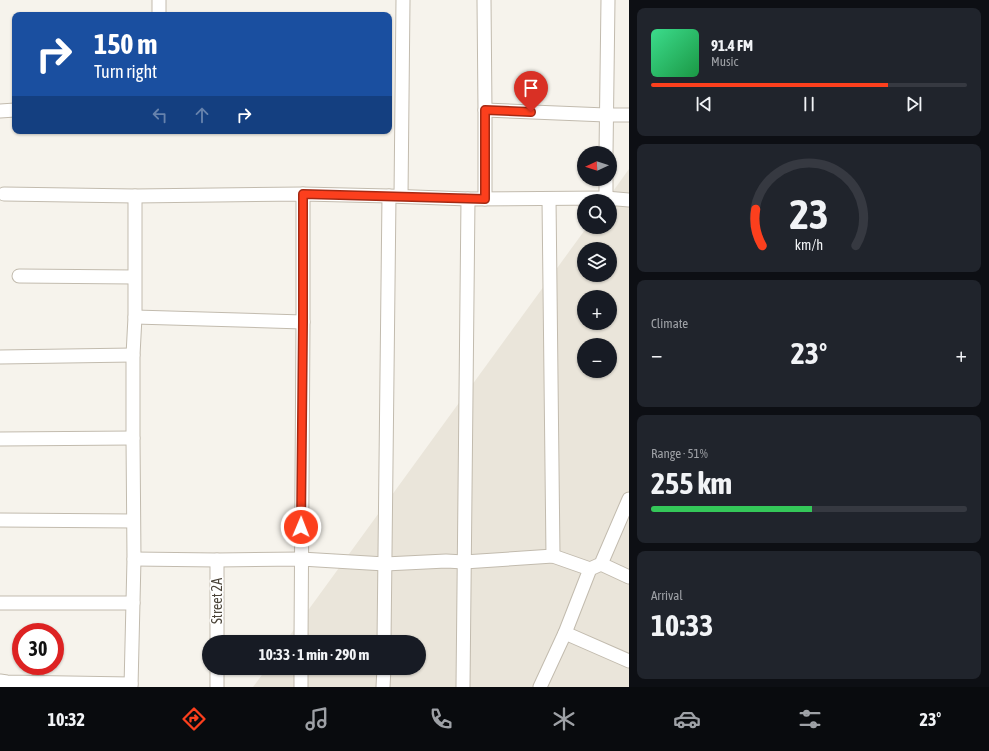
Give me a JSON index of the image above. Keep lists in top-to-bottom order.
{
  "streets": {
    "street": ["Street 2A"]
  },
  "north": "left",
  "page": {
    "turn": ["150 m", "Turn right"],
    "song": ["91.4 FM", "Music"],
    "map_buttons": ["+", "−"],
    "tile": [
      "Climate",
      ["Range · 51%", "255 km"],
      ["Arrival", "10:33"]
    ],
    "heat": ["−", "23°", "+"],
    "limit": "30",
    "trip": "10:33 · 1 min · 290 m",
    "tabs": ["10:32", "23°"],
    "gauge": ["23", "km/h"]
  }
}
